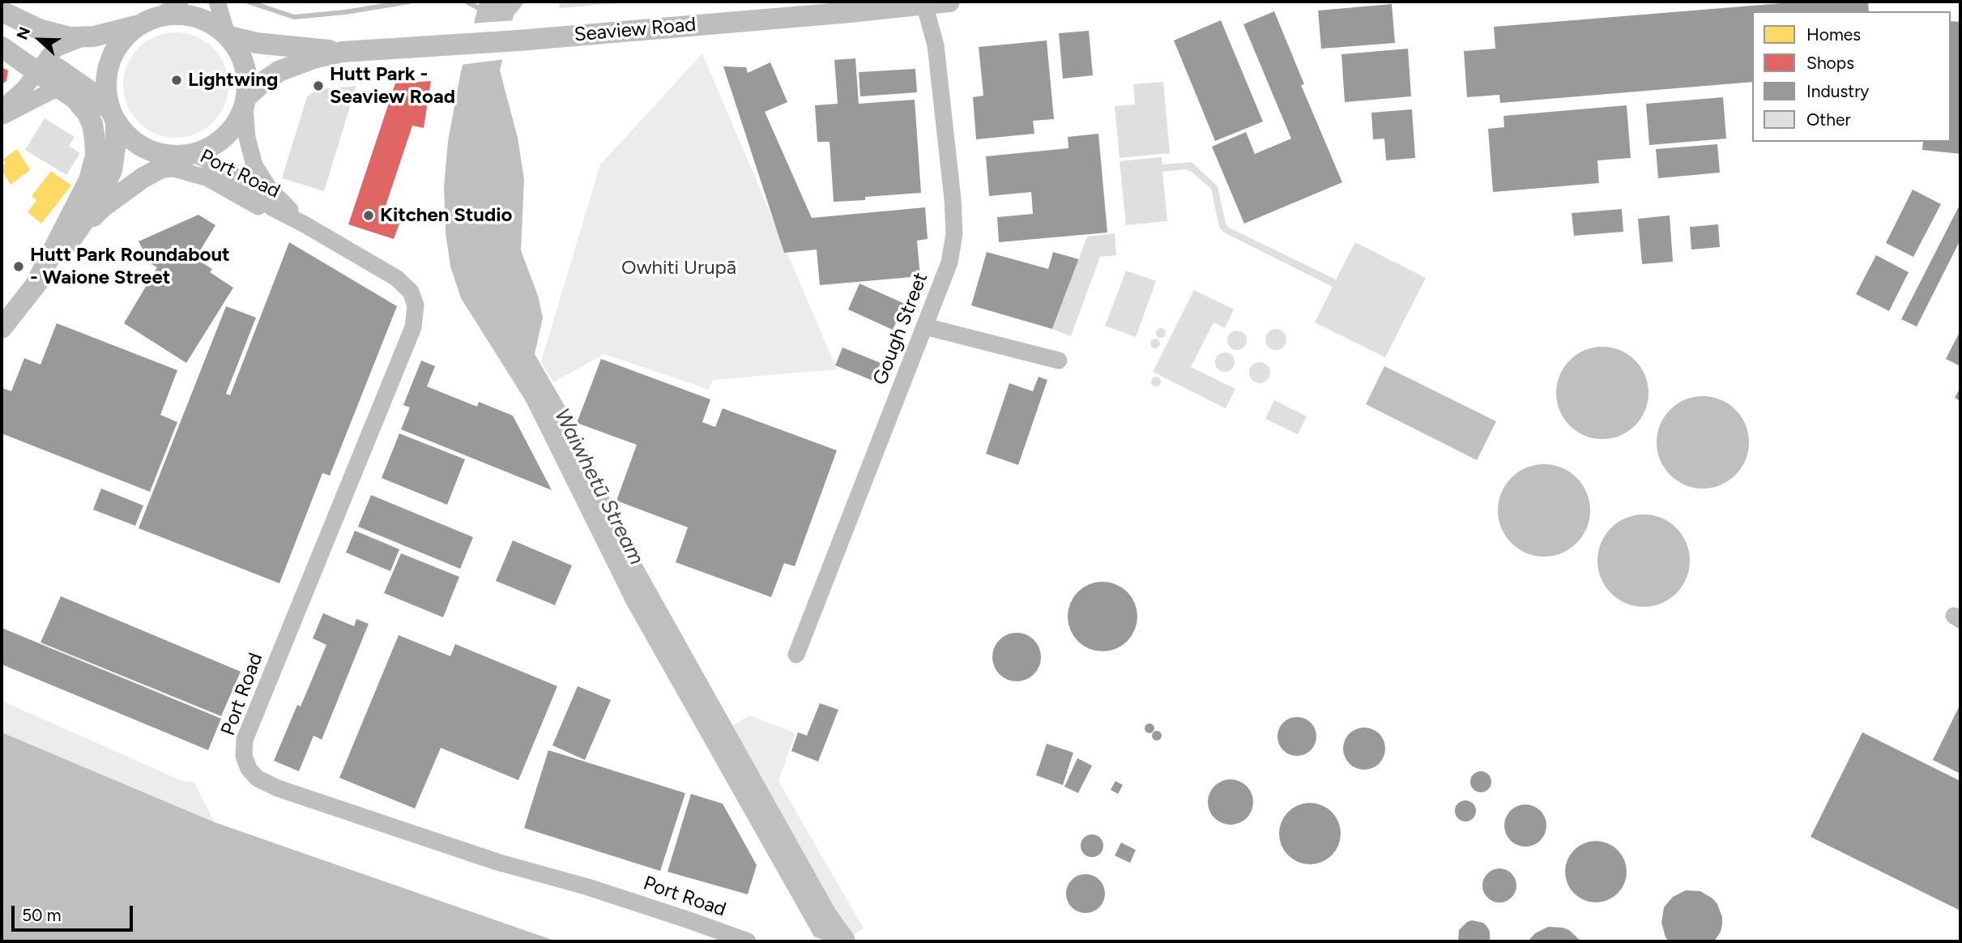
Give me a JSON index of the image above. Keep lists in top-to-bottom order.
{
  "streets": {
    "main road": ["Seaview Road"],
    "street": ["Port Road", "Gough Street"]
  },
  "crossings": [
    ["Seaview Road", "Port Road"],
    ["Seaview Road", "Gough Street"]
  ],
  "water": ["Waiwhetū Stream"],
  "parks": ["Owhiti Urupā"],
  "places": [
    "Lightwing",
    "Hutt Park - Seaview Road",
    "Kitchen Studio",
    "Hutt Park Roundabout - Waione Street"
  ],
  "legend": [
    "Homes",
    "Shops",
    "Industry",
    "Other"
  ],
  "scale_bar": "50 m",
  "north": "left"
}
